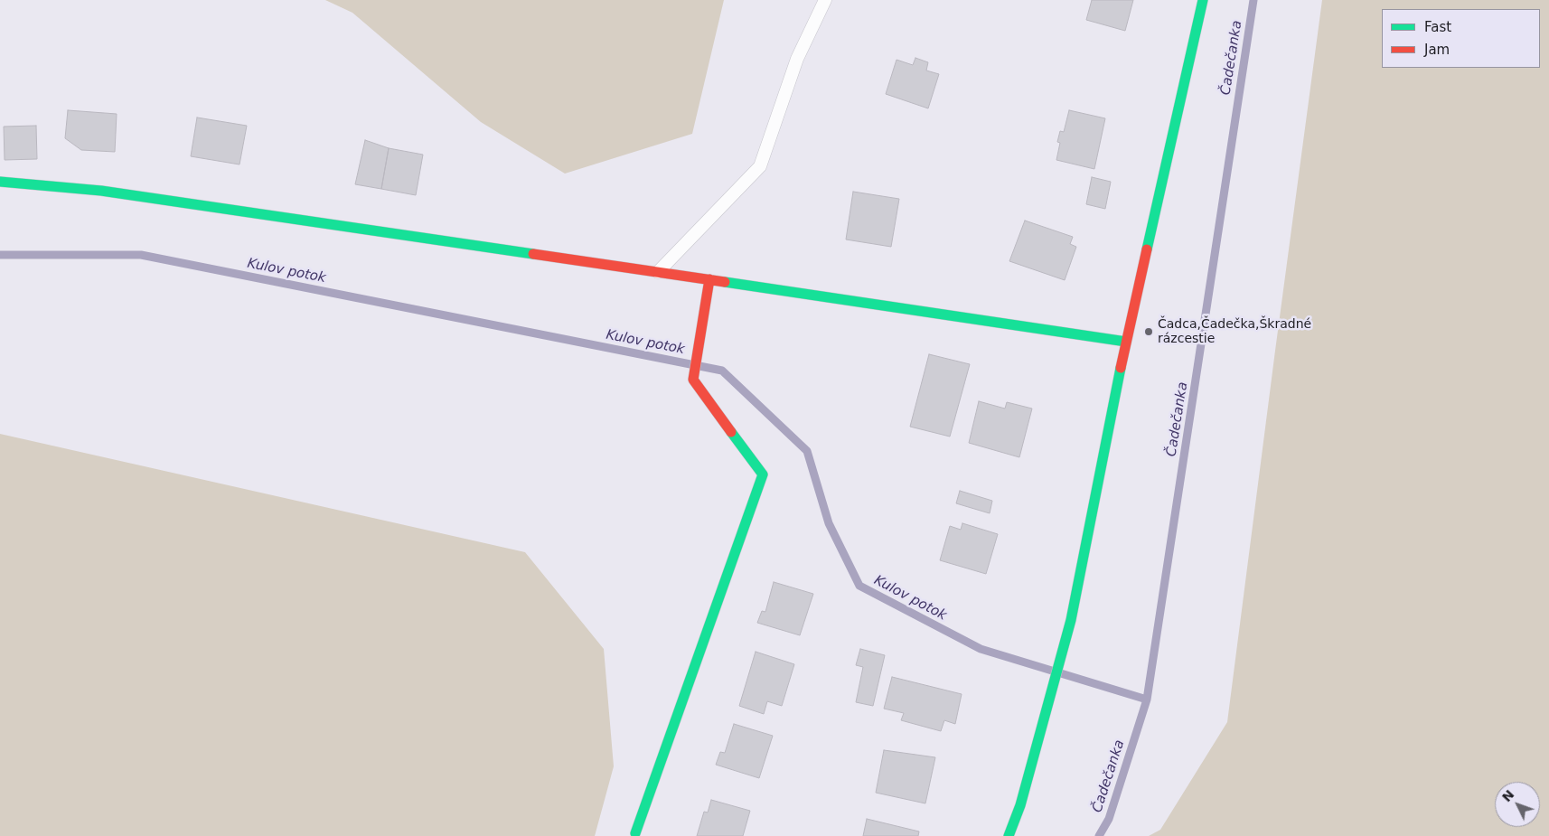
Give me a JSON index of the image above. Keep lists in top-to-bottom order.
{
  "water": ["Čadečanka", "Kulov potok"],
  "places": ["Čadca,Čadečka,Škradné rázcestie"],
  "legend": ["Fast", "Jam"],
  "north": "top left"
}
